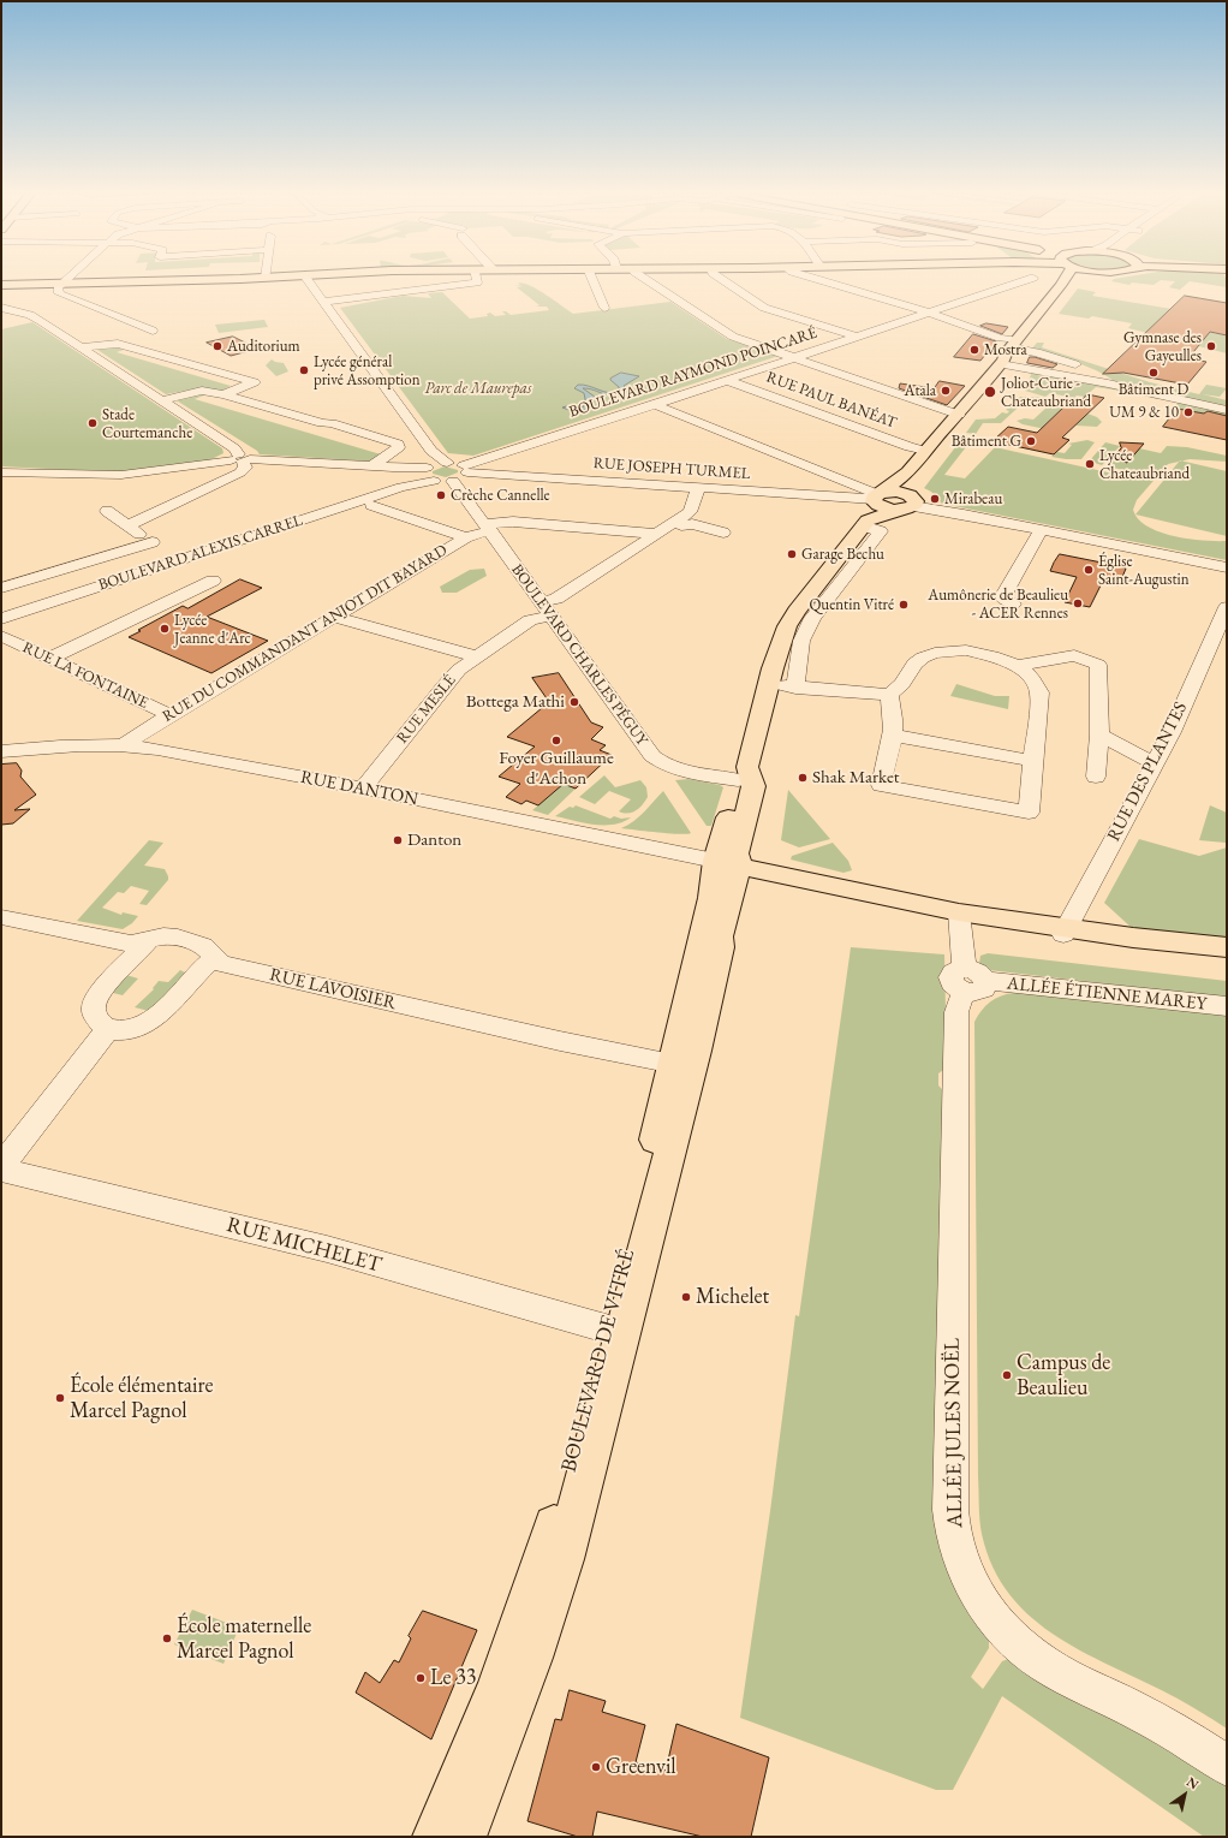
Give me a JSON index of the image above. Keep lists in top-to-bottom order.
{
  "streets": {
    "main road": ["BOULEVARD DE VITRÉ"],
    "street": [
      "BOULEVARD RAYMOND POINCARÉ",
      "RUE PAUL BANÉAT",
      "RUE JOSEPH TURMEL",
      "BOULEVARD ALEXIS CARREL",
      "RUE DU COMMANDANT ANJOT DIT BAYARD",
      "BOULEVARD CHARLES PÉGUY",
      "RUE LA FONTAINE",
      "RUE MESLÉ",
      "RUE DES PLANTES",
      "RUE DANTON",
      "RUE LAVOISIER",
      "ALLÉE ÉTIENNE MAREY",
      "RUE MICHELET",
      "ALLÉE JULES NOËL"
    ]
  },
  "crossings": [
    ["BOULEVARD RAYMOND POINCARÉ", "RUE PAUL BANÉAT"],
    ["BOULEVARD RAYMOND POINCARÉ", "RUE JOSEPH TURMEL"],
    ["BOULEVARD RAYMOND POINCARÉ", "BOULEVARD CHARLES PÉGUY"],
    ["RUE JOSEPH TURMEL", "BOULEVARD CHARLES PÉGUY"],
    ["RUE JOSEPH TURMEL", "RUE MESLÉ"],
    ["RUE JOSEPH TURMEL", "BOULEVARD DE VITRÉ"],
    ["RUE DU COMMANDANT ANJOT DIT BAYARD", "BOULEVARD CHARLES PÉGUY"],
    ["RUE DU COMMANDANT ANJOT DIT BAYARD", "RUE LA FONTAINE"],
    ["RUE DU COMMANDANT ANJOT DIT BAYARD", "RUE MESLÉ"],
    ["RUE DU COMMANDANT ANJOT DIT BAYARD", "RUE DANTON"],
    ["BOULEVARD CHARLES PÉGUY", "RUE MESLÉ"],
    ["BOULEVARD CHARLES PÉGUY", "BOULEVARD DE VITRÉ"],
    ["RUE MESLÉ", "RUE DANTON"],
    ["RUE DANTON", "BOULEVARD DE VITRÉ"],
    ["RUE LAVOISIER", "BOULEVARD DE VITRÉ"],
    ["ALLÉE ÉTIENNE MAREY", "ALLÉE JULES NOËL"],
    ["RUE MICHELET", "BOULEVARD DE VITRÉ"]
  ],
  "parks": ["Parc de Maurepas"],
  "places": [
    "Auditorium",
    "Gymnase des Gayeulles",
    "Mostra",
    "Lycée général privé Assomption",
    "Bâtiment D",
    "Atala",
    "Joliot-Curie - Chateaubriand",
    "UM 9 & 10",
    "Stade Courtemanche",
    "Bâtiment G",
    "Lycée Chateaubriand",
    "Crèche Cannelle",
    "Mirabeau",
    "Garage Bechu",
    "Église Saint-Augustin",
    "Aumônerie de Beaulieu - ACER Rennes",
    "Quentin Vitré",
    "Lycée Jeanne d'Arc",
    "Bottega Mathi",
    "Foyer Guillaume d'Achon",
    "Shak Market",
    "Danton",
    "Michelet",
    "Campus de Beaulieu",
    "École élémentaire Marcel Pagnol",
    "École maternelle Marcel Pagnol",
    "Le 33",
    "Greenvil"
  ],
  "north": "top right"
}
